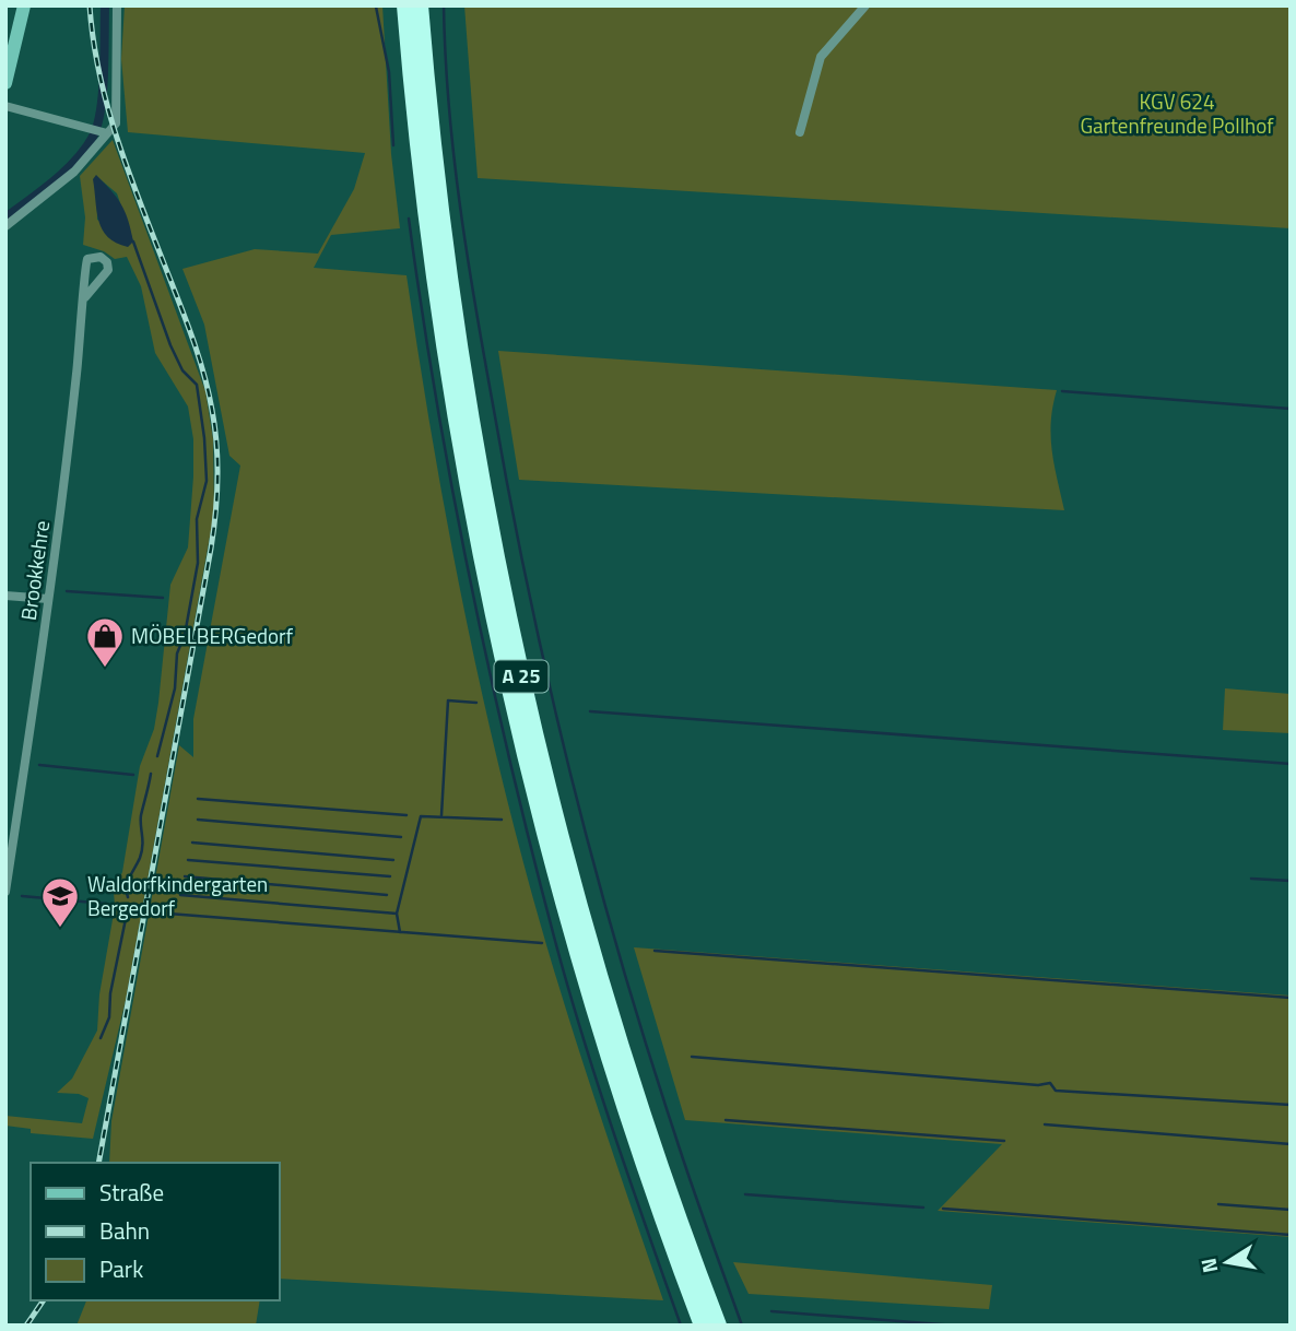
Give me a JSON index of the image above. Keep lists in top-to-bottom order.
{
  "streets": {
    "highway": ["A 25"],
    "street": ["Brookkehre"]
  },
  "parks": ["KGV 624 Gartenfreunde Pollhof"],
  "places": {
    "shop": ["MÖBELBERGedorf"],
    "school or university": ["Waldorfkindergarten Bergedorf"]
  },
  "legend": ["Straße", "Bahn", "Park"],
  "north": "left"
}
